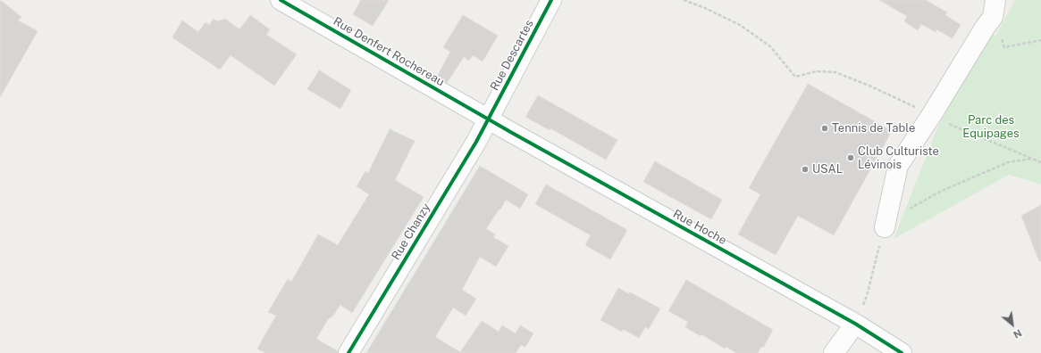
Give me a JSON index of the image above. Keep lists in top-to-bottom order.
{
  "streets": {
    "street": [
      "Rue Denfert Rochereau",
      "Rue Descartes",
      "Rue Hoche",
      "Rue Chanzy"
    ]
  },
  "crossings": [
    ["Rue Denfert Rochereau", "Rue Descartes"],
    ["Rue Denfert Rochereau", "Rue Hoche"],
    ["Rue Denfert Rochereau", "Rue Chanzy"],
    ["Rue Descartes", "Rue Hoche"],
    ["Rue Descartes", "Rue Chanzy"],
    ["Rue Hoche", "Rue Chanzy"]
  ],
  "parks": ["Parc des Equipages"],
  "places": ["Tennis de Table", "Club Culturiste Lévinois", "USAL"],
  "north": "bottom right"
}
